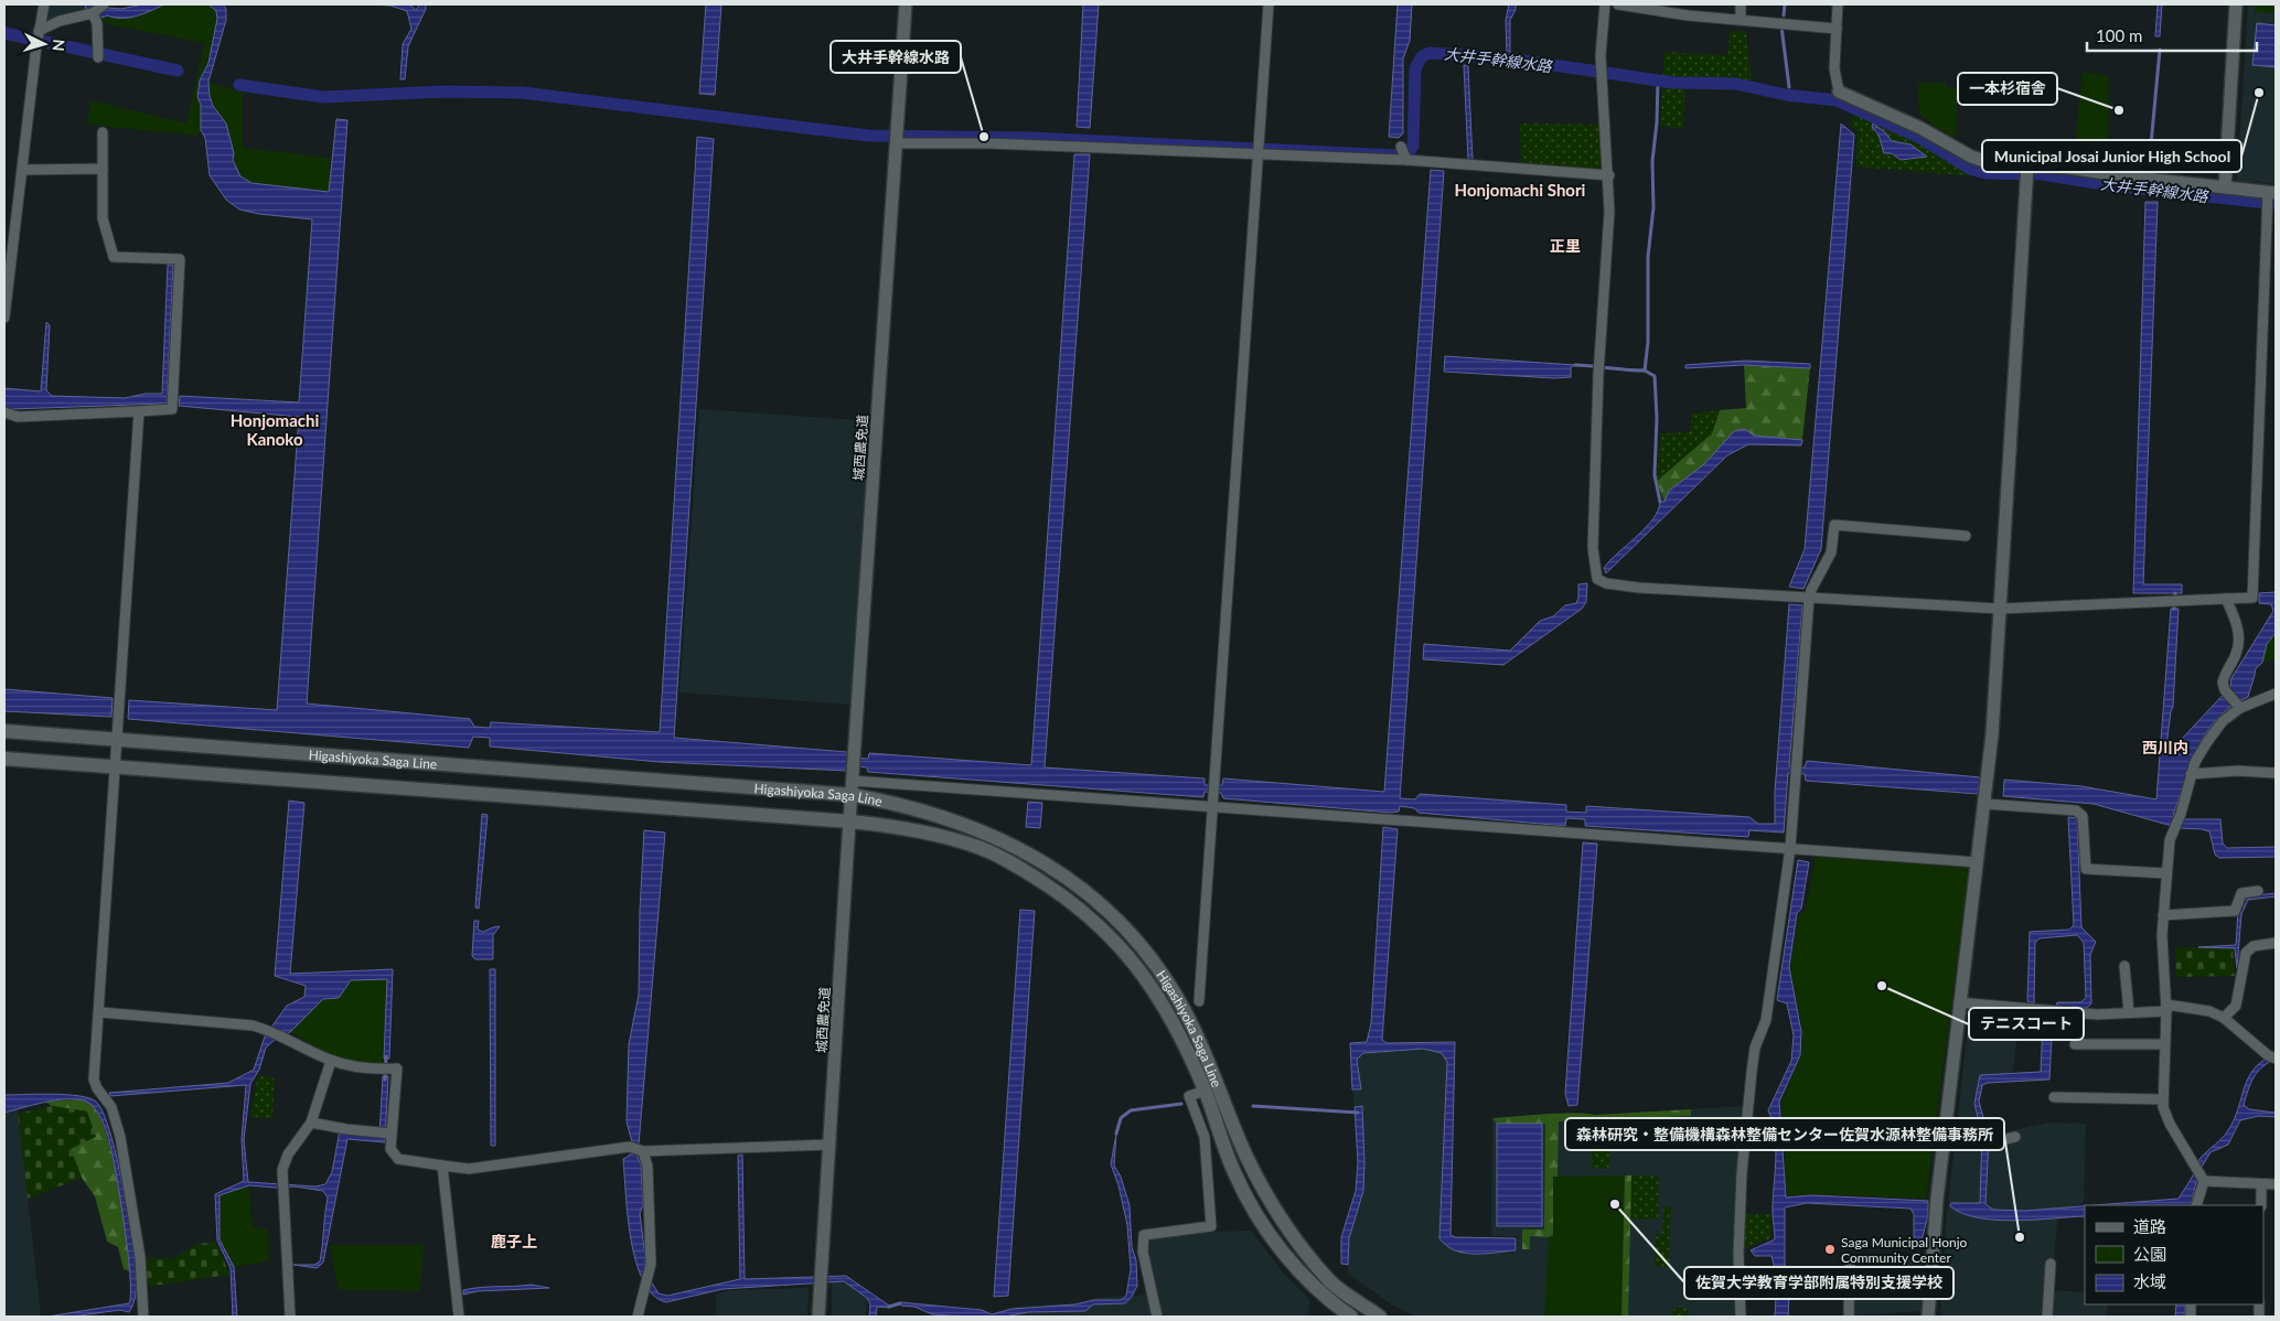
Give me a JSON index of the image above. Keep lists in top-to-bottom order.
{
  "streets": {
    "main road": ["Higashiyoka Saga Line"],
    "street": ["城西農免道"]
  },
  "crossings": [
    ["城西農免道", "Higashiyoka Saga Line"]
  ],
  "districts": [
    "Honjomachi Shori",
    "正里",
    "Honjomachi Kanoko",
    "西川内",
    "鹿子上"
  ],
  "water": ["大井手幹線水路"],
  "places": [
    "Municipal Josai Junior High School",
    "一本杉宿舎",
    "大井手幹線水路",
    "テニスコート",
    "佐賀大学教育学部附属特別支援学校",
    "森林研究・整備機構森林整備センター佐賀水源林整備事務所",
    "Saga Municipal Honjo Community Center"
  ],
  "legend": ["道路", "公園", "水域"],
  "scale_bar": "100 m",
  "north": "right"
}
